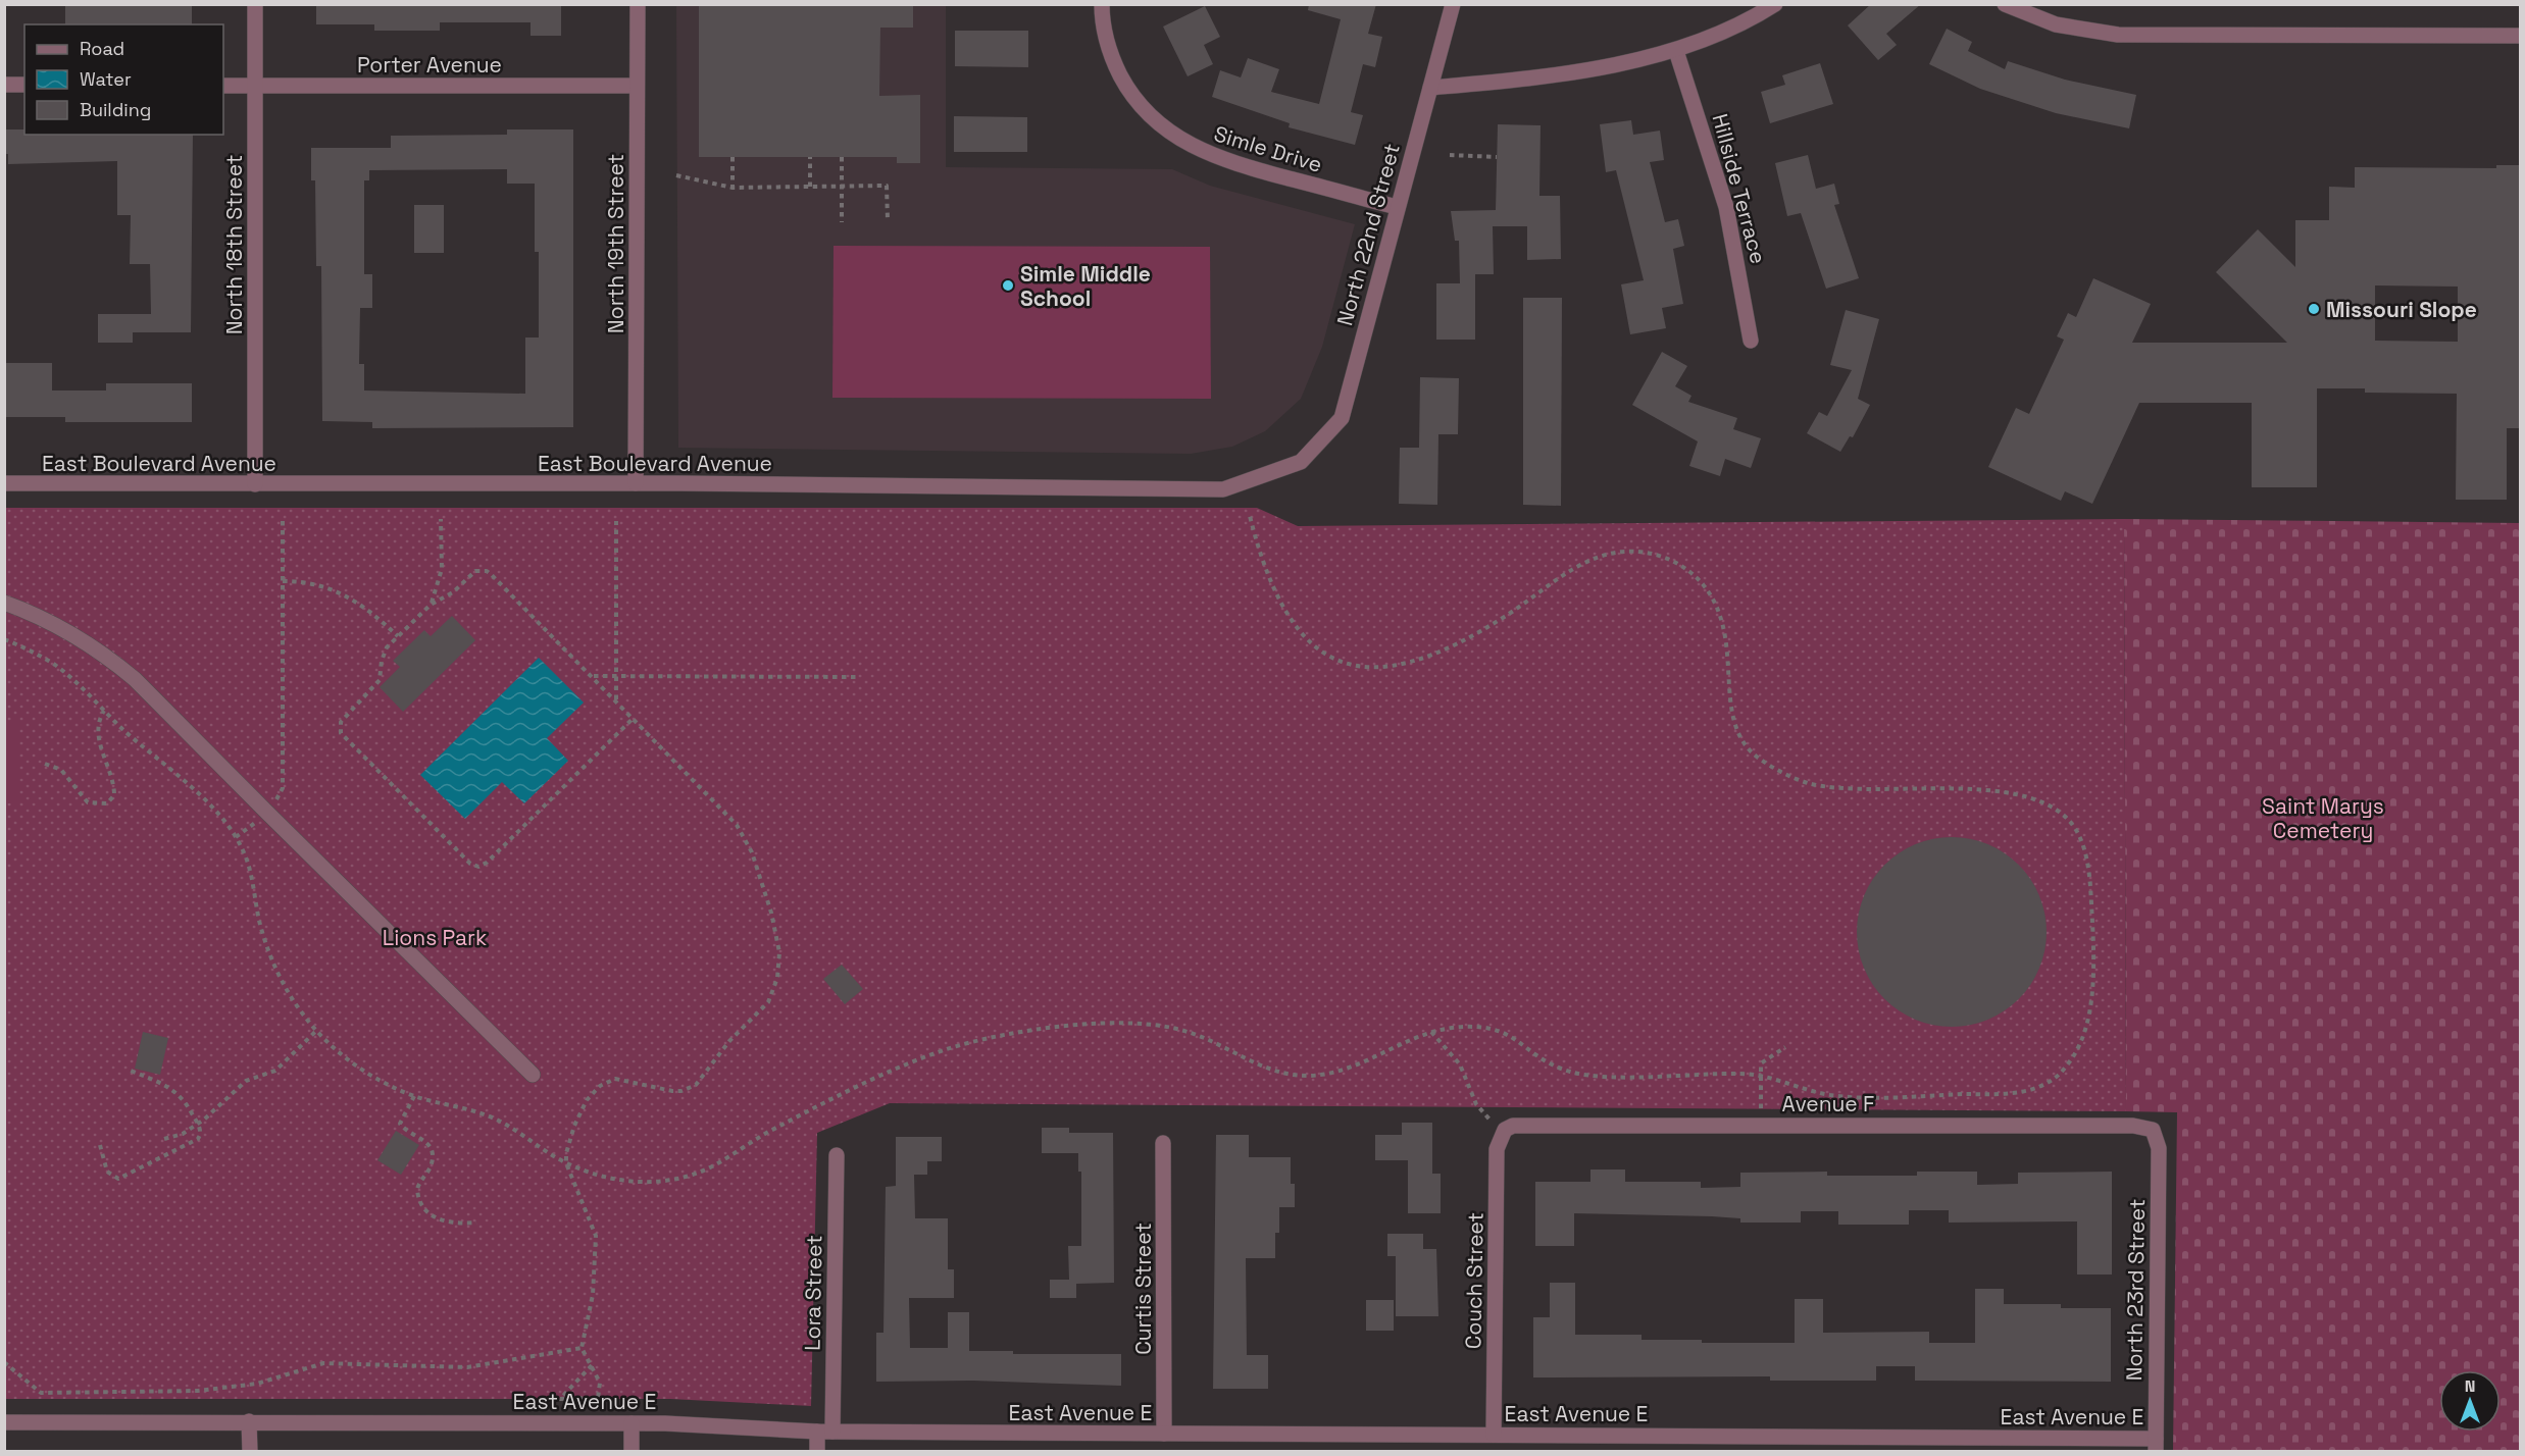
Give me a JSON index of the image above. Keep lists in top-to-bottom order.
{
  "streets": {
    "street": [
      "Porter Avenue",
      "Simle Drive",
      "Hillside Terrace",
      "North 22nd Street",
      "North 19th Street",
      "North 18th Street",
      "East Boulevard Avenue",
      "Avenue F",
      "Couch Street",
      "Curtis Street",
      "North 23rd Street",
      "Lora Street",
      "East Avenue E"
    ]
  },
  "crossings": [
    ["Porter Avenue", "North 19th Street"],
    ["Porter Avenue", "North 18th Street"],
    ["Simle Drive", "North 22nd Street"],
    ["North 22nd Street", "East Boulevard Avenue"],
    ["North 19th Street", "East Boulevard Avenue"],
    ["North 18th Street", "East Boulevard Avenue"],
    ["Avenue F", "Couch Street"],
    ["Avenue F", "North 23rd Street"],
    ["Couch Street", "East Avenue E"],
    ["Curtis Street", "East Avenue E"],
    ["North 23rd Street", "East Avenue E"],
    ["Lora Street", "East Avenue E"]
  ],
  "parks": ["Saint Marys Cemetery", "Lions Park"],
  "places": ["Simle Middle School", "Missouri Slope"],
  "legend": ["Road", "Water", "Building"],
  "north": "top"
}
